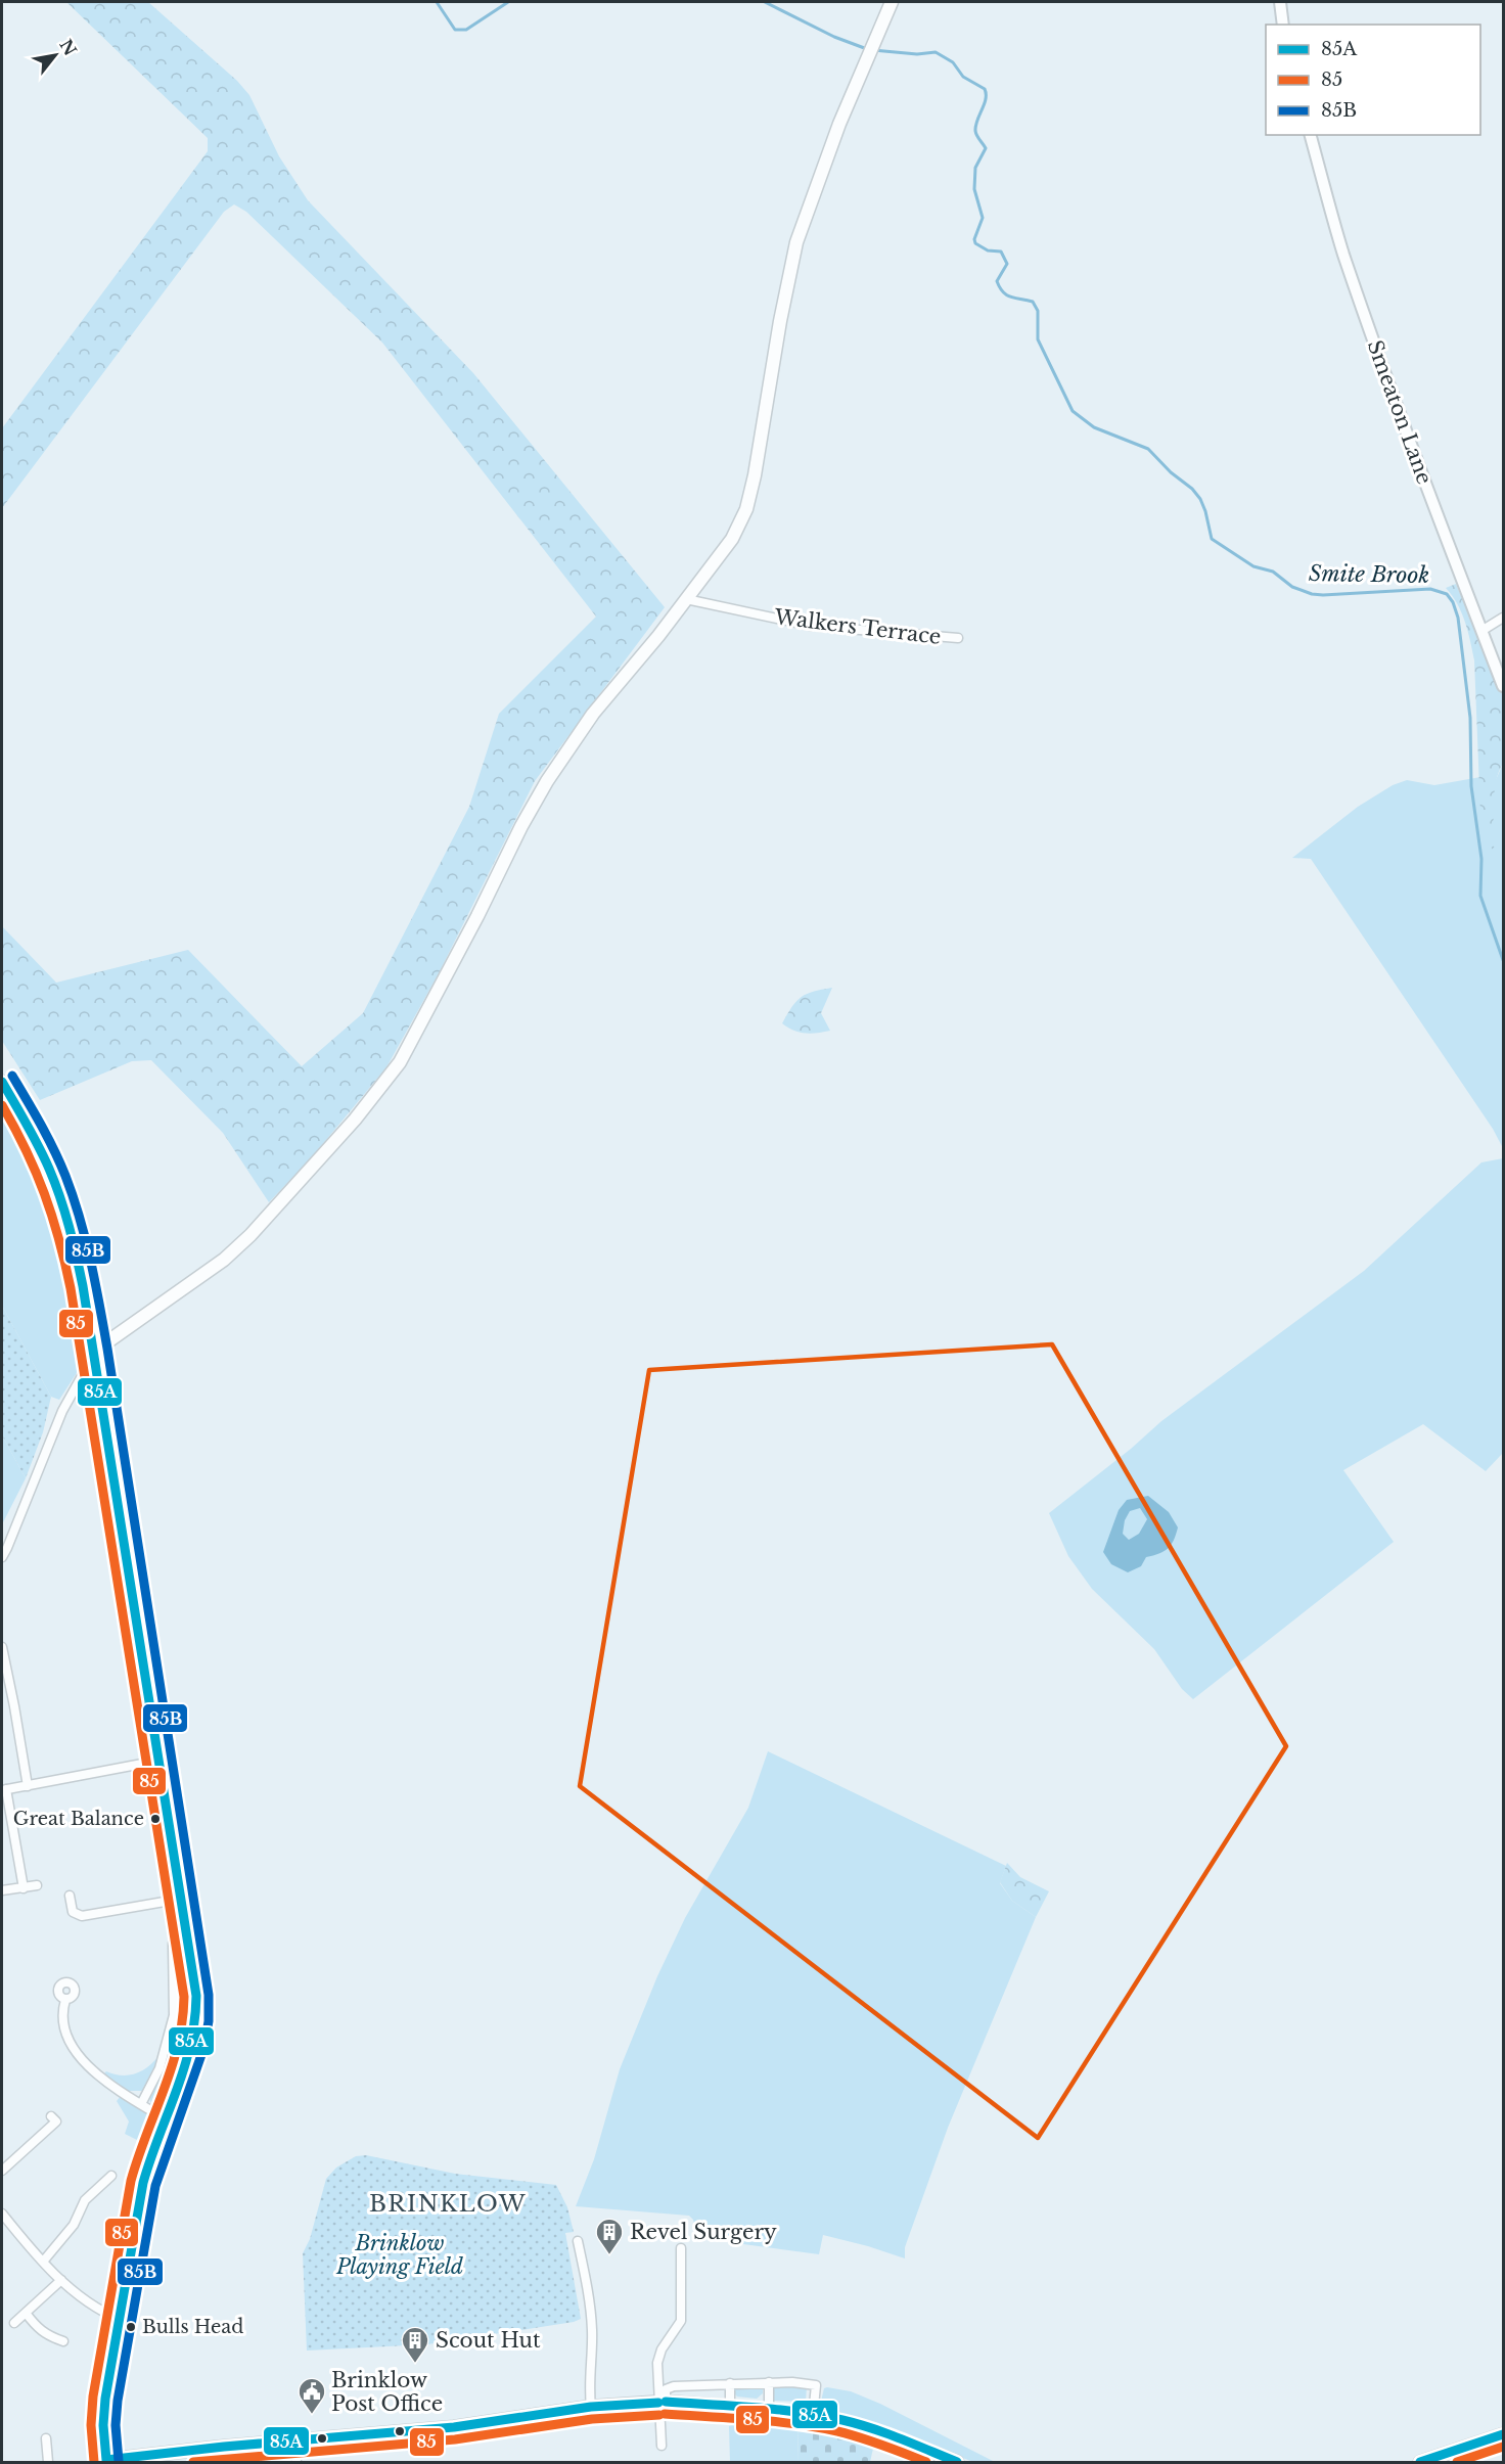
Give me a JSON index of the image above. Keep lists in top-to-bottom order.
{
  "streets": {
    "street": ["Smeaton Lane", "Walkers Terrace"]
  },
  "districts": ["BRINKLOW"],
  "water": ["Smite Brook"],
  "parks": ["Brinklow Playing Field"],
  "places": {
    "other": ["Great Balance", "Bulls Head"],
    "building": ["Revel Surgery", "Scout Hut"],
    "public building": ["Brinklow Post Office"]
  },
  "lines": ["transit line 85B", "transit line 85A", "transit line 85"],
  "legend": ["85A", "85", "85B"],
  "north": "top right"
}
